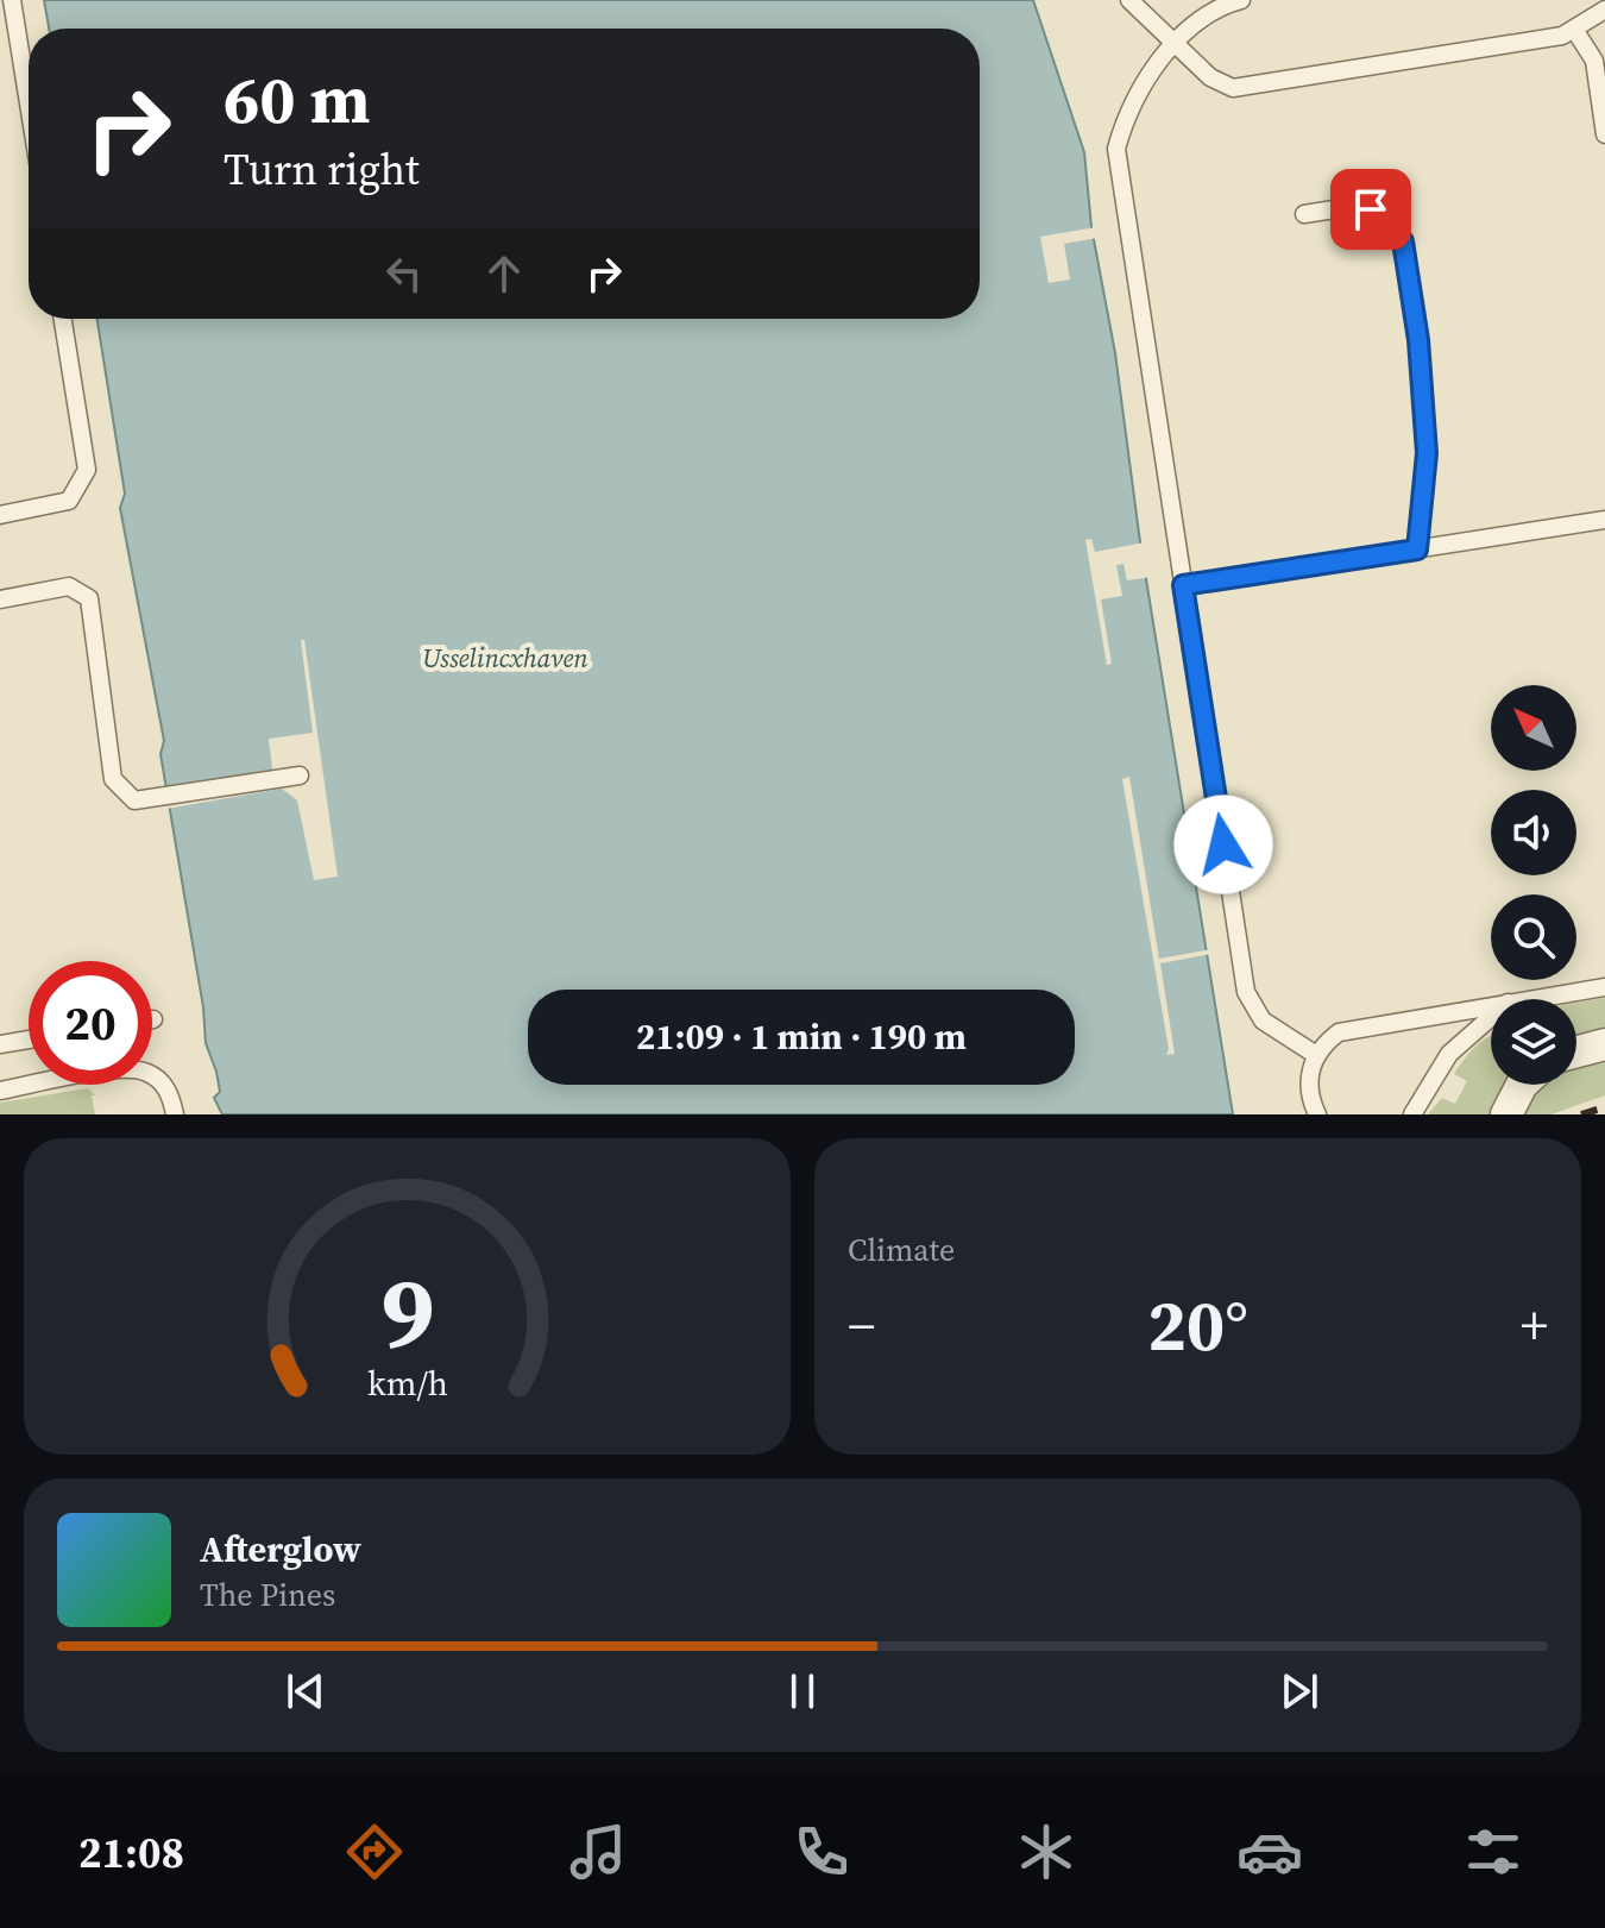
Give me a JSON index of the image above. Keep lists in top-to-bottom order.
{
  "water": ["Usselincxhaven"],
  "north": "top left",
  "page": {
    "turn": ["60 m", "Turn right"],
    "limit": "20",
    "trip": "21:09 · 1 min · 190 m",
    "tile": "Climate",
    "heat": ["−", "20°", "+"],
    "song": ["Afterglow", "The Pines"],
    "tabs": "21:08",
    "gauge": ["9", "km/h"]
  }
}
